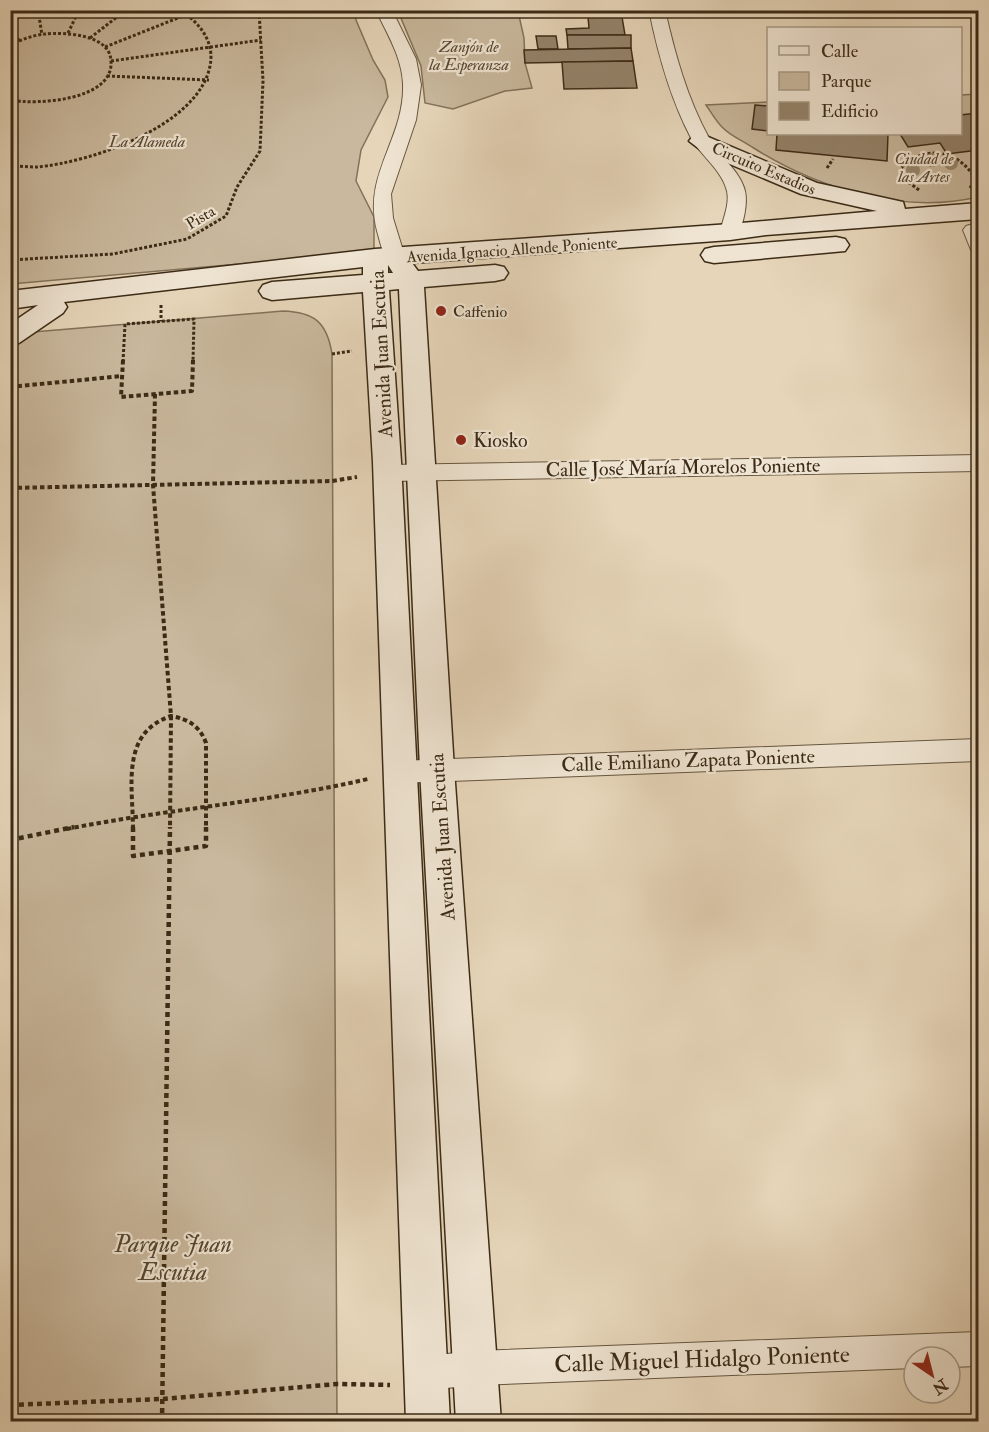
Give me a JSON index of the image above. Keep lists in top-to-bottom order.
{
  "streets": {
    "main road": ["Circuito Estadios", "Avenida Ignacio Allende Poniente", "Avenida Juan Escutia"],
    "street": ["Calle José María Morelos Poniente", "Calle Emiliano Zapata Poniente", "Calle Miguel Hidalgo Poniente"],
    "path": ["Pista"]
  },
  "crossings": [
    ["Circuito Estadios", "Avenida Ignacio Allende Poniente"],
    ["Avenida Ignacio Allende Poniente", "Avenida Juan Escutia"],
    ["Avenida Juan Escutia", "Calle José María Morelos Poniente"],
    ["Avenida Juan Escutia", "Calle Emiliano Zapata Poniente"],
    ["Avenida Juan Escutia", "Calle Miguel Hidalgo Poniente"]
  ],
  "parks": [
    "Zanjón de la Esperanza",
    "La Alameda",
    "Ciudad de las Artes",
    "Parque Juan Escutia"
  ],
  "places": ["Caffenio", "Kiosko"],
  "legend": ["Calle", "Parque", "Edificio"],
  "north": "bottom right"
}
